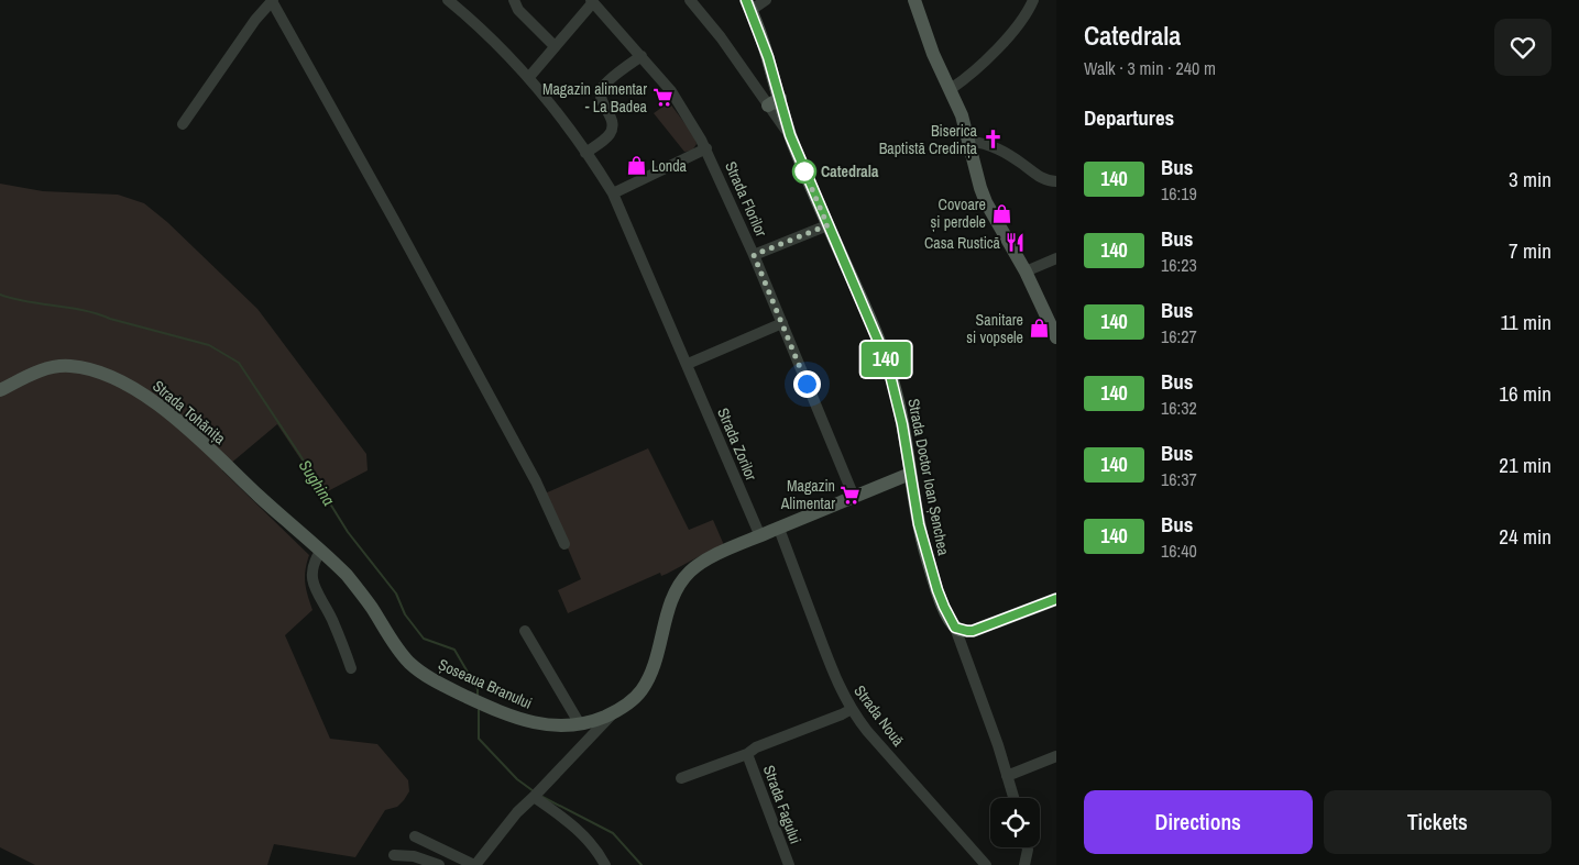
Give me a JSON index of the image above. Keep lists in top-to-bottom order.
{
  "streets": {
    "main road": ["Strada Tohănița", "Strada Doctor Ioan Șenchea", "Șoseaua Branului"],
    "street": [
      "Strada Florilor",
      "Strada Zorilor",
      "Strada Nouă",
      "Strada Fagului"
    ]
  },
  "crossings": [
    ["Strada Florilor", "Șoseaua Branului"],
    ["Strada Tohănița", "Șoseaua Branului"],
    ["Strada Zorilor", "Șoseaua Branului"],
    ["Strada Doctor Ioan Șenchea", "Șoseaua Branului"],
    ["Șoseaua Branului", "Strada Nouă"],
    ["Strada Nouă", "Strada Fagului"]
  ],
  "water": ["Sughina"],
  "places": {
    "supermarket": ["Magazin alimentar - La Badea", "Magazin Alimentar"],
    "church": ["Biserica Baptistă Credința"],
    "shop": ["Londa", "Covoare și perdele", "Sanitare si vopsele"],
    "other": ["Catedrala"],
    "restaurant": ["Casa Rustică"]
  },
  "lines": ["bus line 140"],
  "page": {
    "on_map": "140",
    "heading": [
      ["Catedrala", "Walk · 3 min · 240 m"],
      "Departures"
    ],
    "list": [
      {
        "mark": "140",
        "name": "Bus",
        "note": "16:19",
        "value": "3 min"
      },
      {
        "mark": "140",
        "name": "Bus",
        "note": "16:23",
        "value": "7 min"
      },
      {
        "mark": "140",
        "name": "Bus",
        "note": "16:27",
        "value": "11 min"
      },
      {
        "mark": "140",
        "name": "Bus",
        "note": "16:32",
        "value": "16 min"
      },
      {
        "mark": "140",
        "name": "Bus",
        "note": "16:37",
        "value": "21 min"
      },
      {
        "mark": "140",
        "name": "Bus",
        "note": "16:40",
        "value": "24 min"
      }
    ],
    "buttons": ["Directions", "Tickets"]
  }
}
